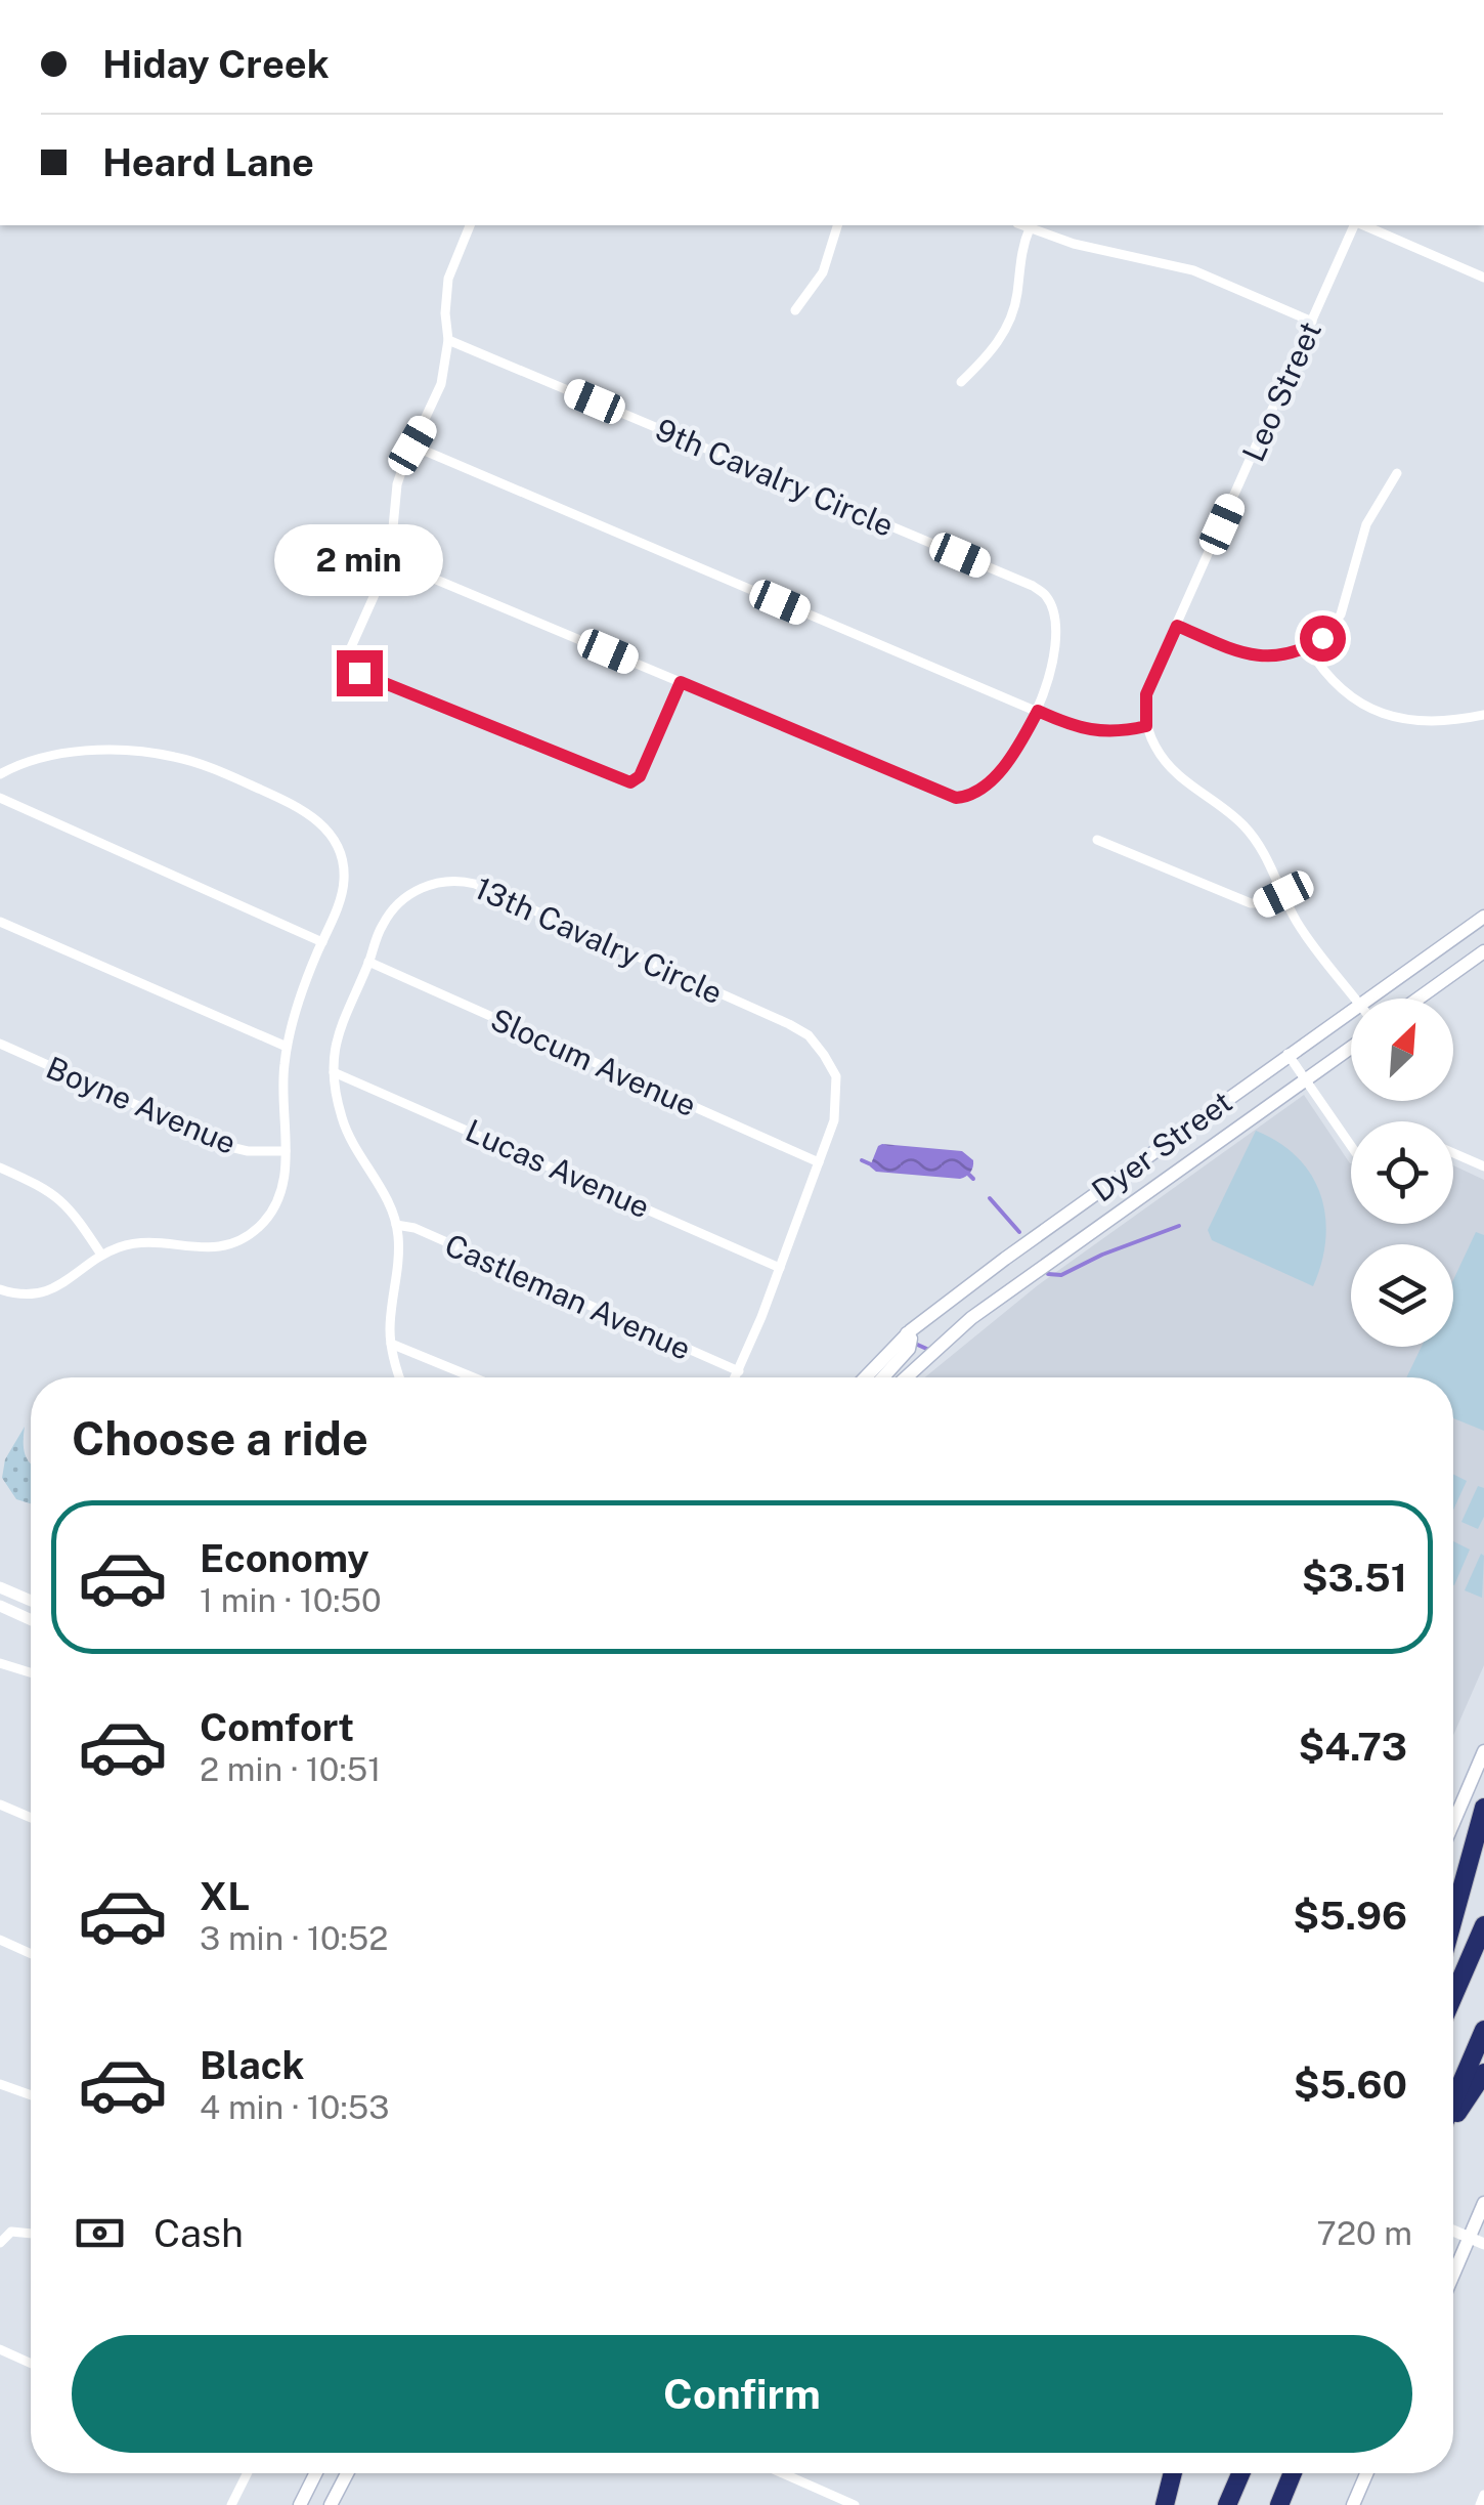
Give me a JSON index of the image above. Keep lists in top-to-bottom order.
{
  "streets": {
    "main road": ["Dyer Street"],
    "street": [
      "Leo Street",
      "9th Cavalry Circle",
      "13th Cavalry Circle",
      "Slocum Avenue",
      "Boyne Avenue",
      "Lucas Avenue",
      "Castleman Avenue"
    ]
  },
  "crossings": [
    ["13th Cavalry Circle", "Slocum Avenue"],
    ["13th Cavalry Circle", "Lucas Avenue"],
    ["13th Cavalry Circle", "Castleman Avenue"]
  ],
  "north": "top right",
  "page": {
    "banner": ["Hiday Creek", "Heard Lane"],
    "bubble": "2 min",
    "heading": "Choose a ride",
    "list": [
      {
        "name": "Economy",
        "note": "1 min · 10:50",
        "value": "$3.51"
      },
      {
        "name": "Comfort",
        "note": "2 min · 10:51",
        "value": "$4.73"
      },
      {
        "name": "XL",
        "note": "3 min · 10:52",
        "value": "$5.96"
      },
      {
        "name": "Black",
        "note": "4 min · 10:53",
        "value": "$5.60"
      }
    ],
    "pay": ["Cash", "720 m"],
    "buttons": "Confirm"
  }
}
